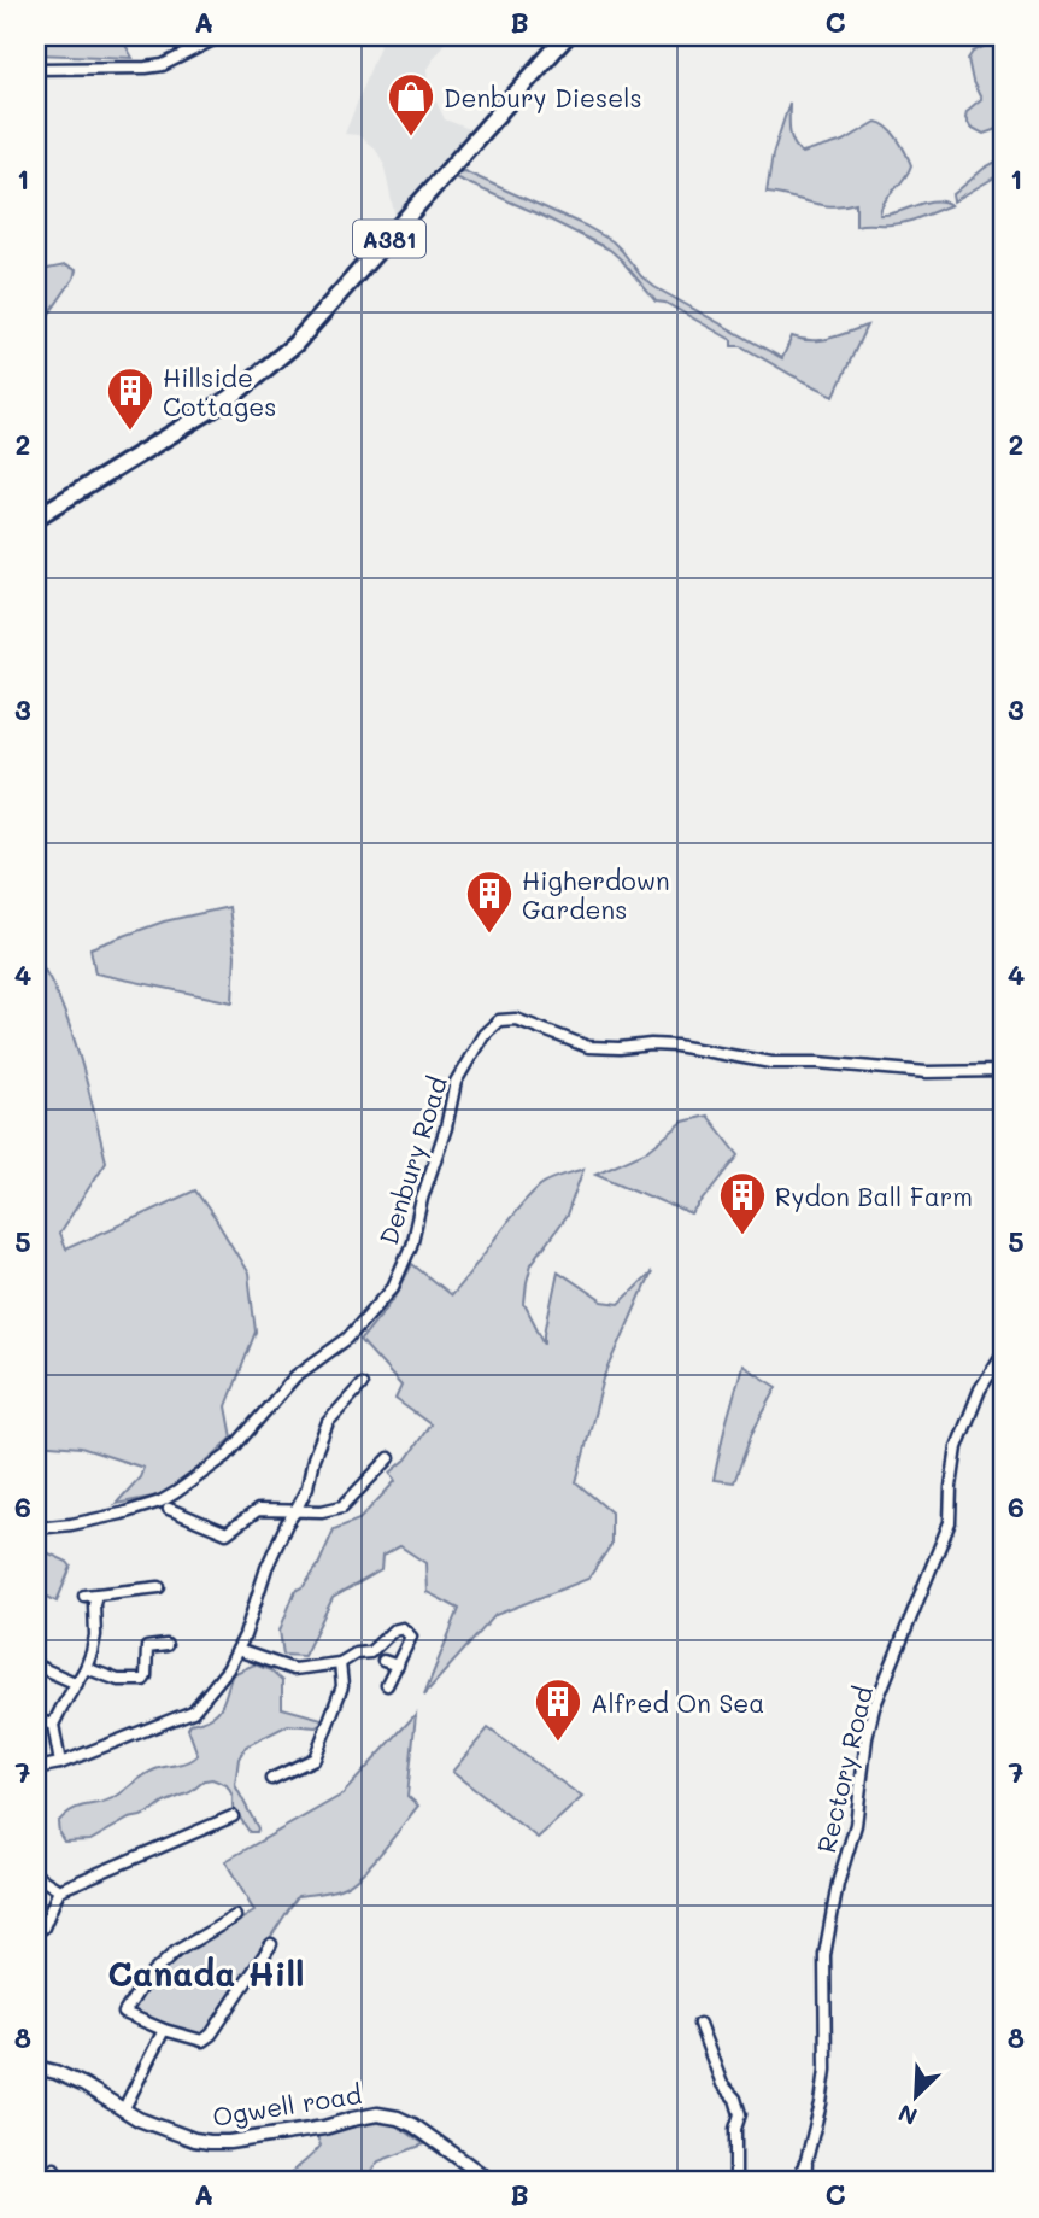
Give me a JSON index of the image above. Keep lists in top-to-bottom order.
{
  "streets": {
    "main road": ["A381"],
    "street": ["Denbury Road", "Rectory Road", "Ogwell road"]
  },
  "districts": ["Canada Hill"],
  "places": {
    "shop": ["Denbury Diesels"],
    "building": [
      "Hillside Cottages",
      "Higherdown Gardens",
      "Rydon Ball Farm",
      "Alfred On Sea"
    ]
  },
  "north": "bottom left",
  "grid": {
    "columns": ["A", "B", "C"],
    "rows": [
      "1",
      "2",
      "3",
      "4",
      "5",
      "6",
      "7",
      "8"
    ]
  }
}
